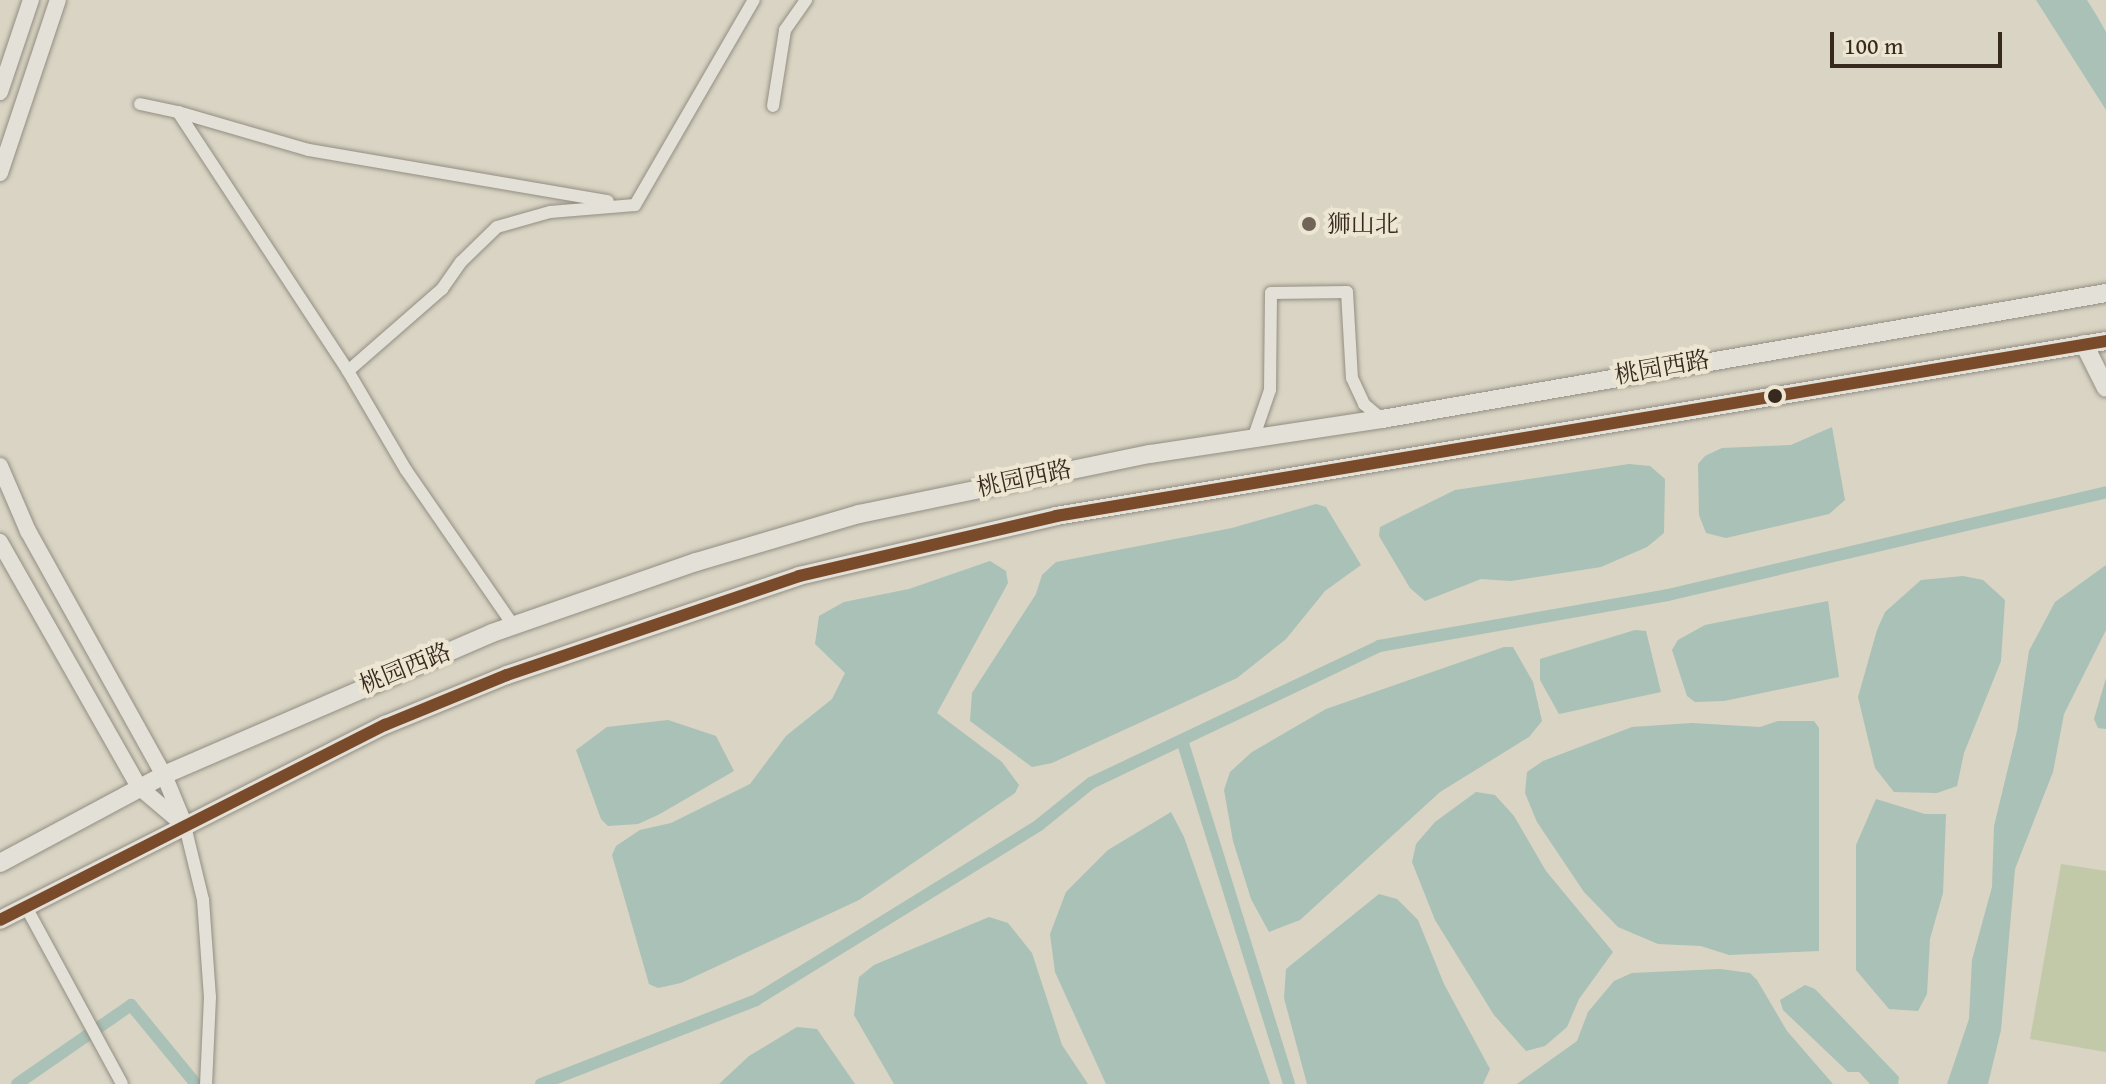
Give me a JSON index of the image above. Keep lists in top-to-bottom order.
{
  "streets": {
    "main road": ["桃园西路"]
  },
  "places": ["狮山北"],
  "scale_bar": "100 m"
}
